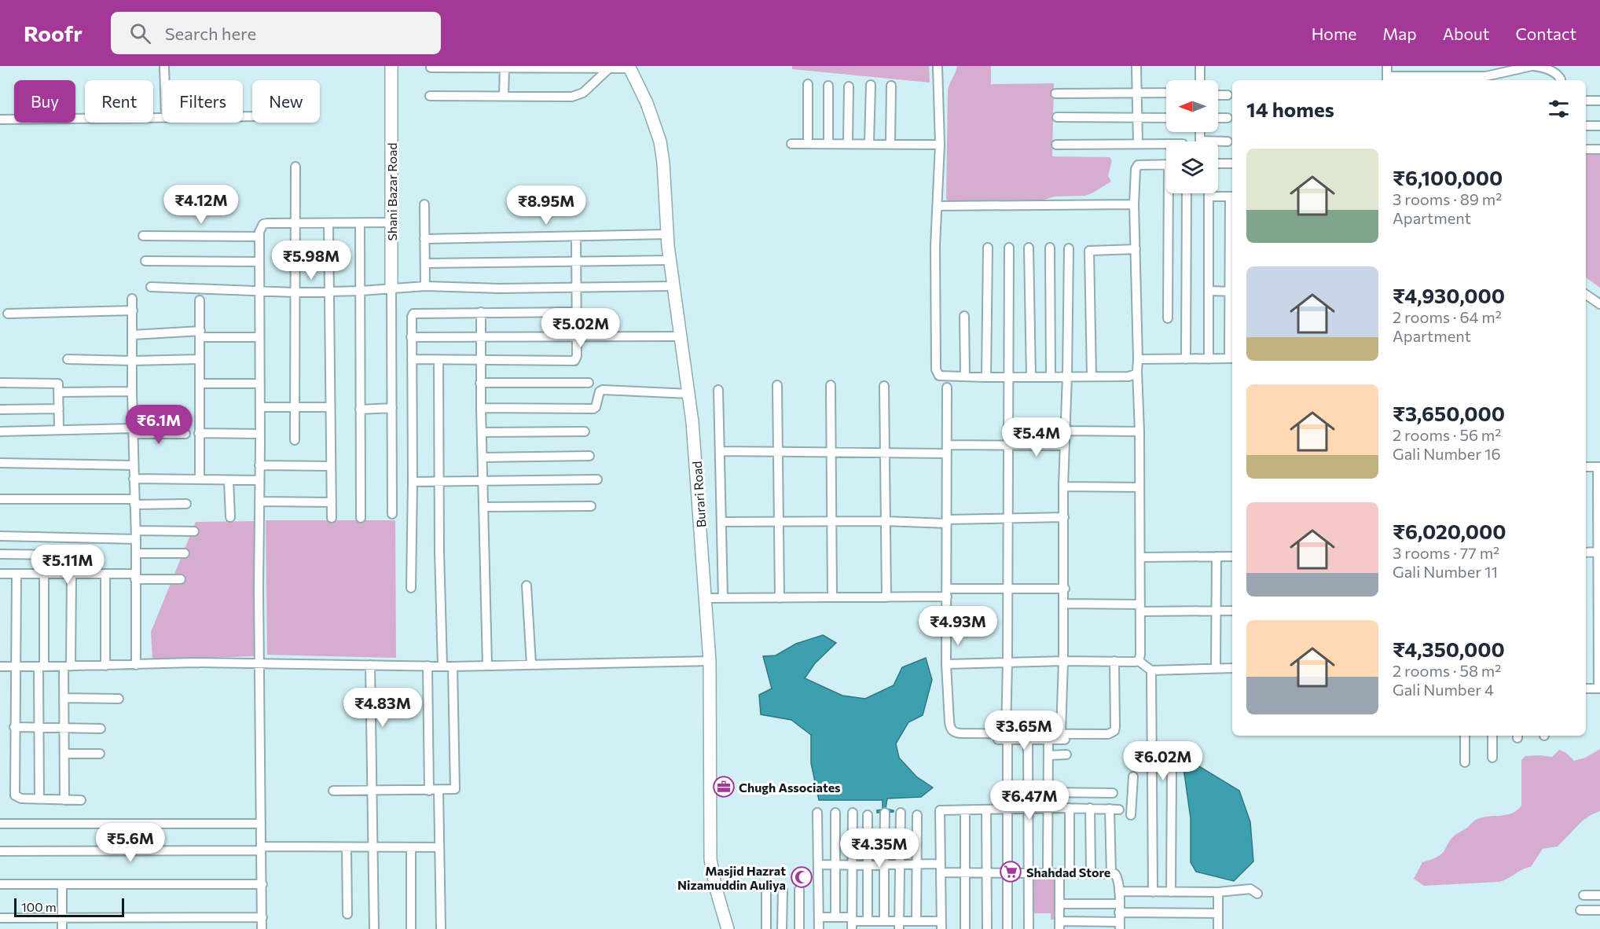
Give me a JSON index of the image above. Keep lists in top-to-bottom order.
{
  "streets": {
    "main road": ["Shani Bazar Road", "Burari Road"]
  },
  "places": {
    "office": ["Chugh Associates"],
    "supermarket": ["Shahdad Store"],
    "mosque": ["Masjid Hazrat Nizamuddin Auliya"]
  },
  "scale_bar": "100 m",
  "north": "left",
  "page": {
    "header": "Roofr",
    "search": "Search here",
    "nav": [
      "Home",
      "Map",
      "About",
      "Contact"
    ],
    "chip": [
      "Buy",
      "Rent",
      "Filters",
      "New"
    ],
    "heading": "14 homes",
    "list": [
      {
        "name": "₹6,100,000",
        "note": "3 rooms · 89 m² · Apartment"
      },
      {
        "name": "₹4,930,000",
        "note": "2 rooms · 64 m² · Apartment"
      },
      {
        "name": "₹3,650,000",
        "note": "2 rooms · 56 m² · Gali Number 16"
      },
      {
        "name": "₹6,020,000",
        "note": "3 rooms · 77 m² · Gali Number 11"
      },
      {
        "name": "₹4,350,000",
        "note": "2 rooms · 58 m² · Gali Number 4"
      }
    ],
    "price": [
      "₹4.12M",
      "₹8.95M",
      "₹5.98M",
      "₹5.02M",
      "₹6.1M",
      "₹5.4M",
      "₹5.11M",
      "₹4.93M",
      "₹4.83M",
      "₹3.65M",
      "₹6.02M",
      "₹6.47M",
      "₹5.6M",
      "₹4.35M"
    ],
    "scale": "100 m"
  }
}
